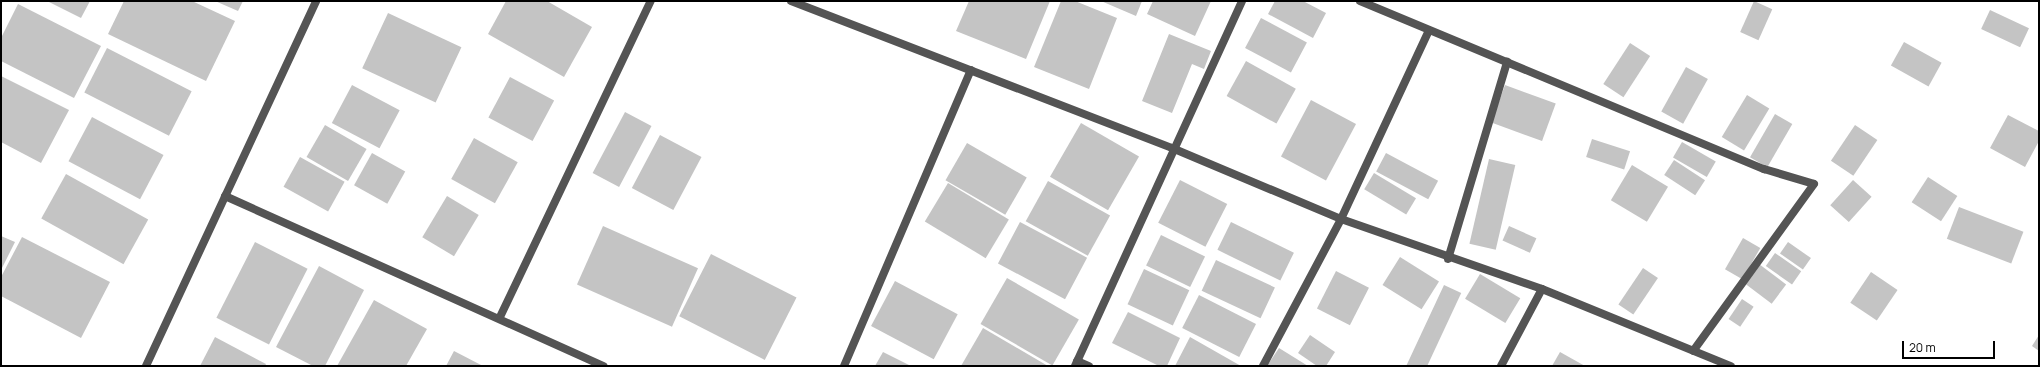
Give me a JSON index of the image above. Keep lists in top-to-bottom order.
{
  "scale_bar": "20 m"
}
